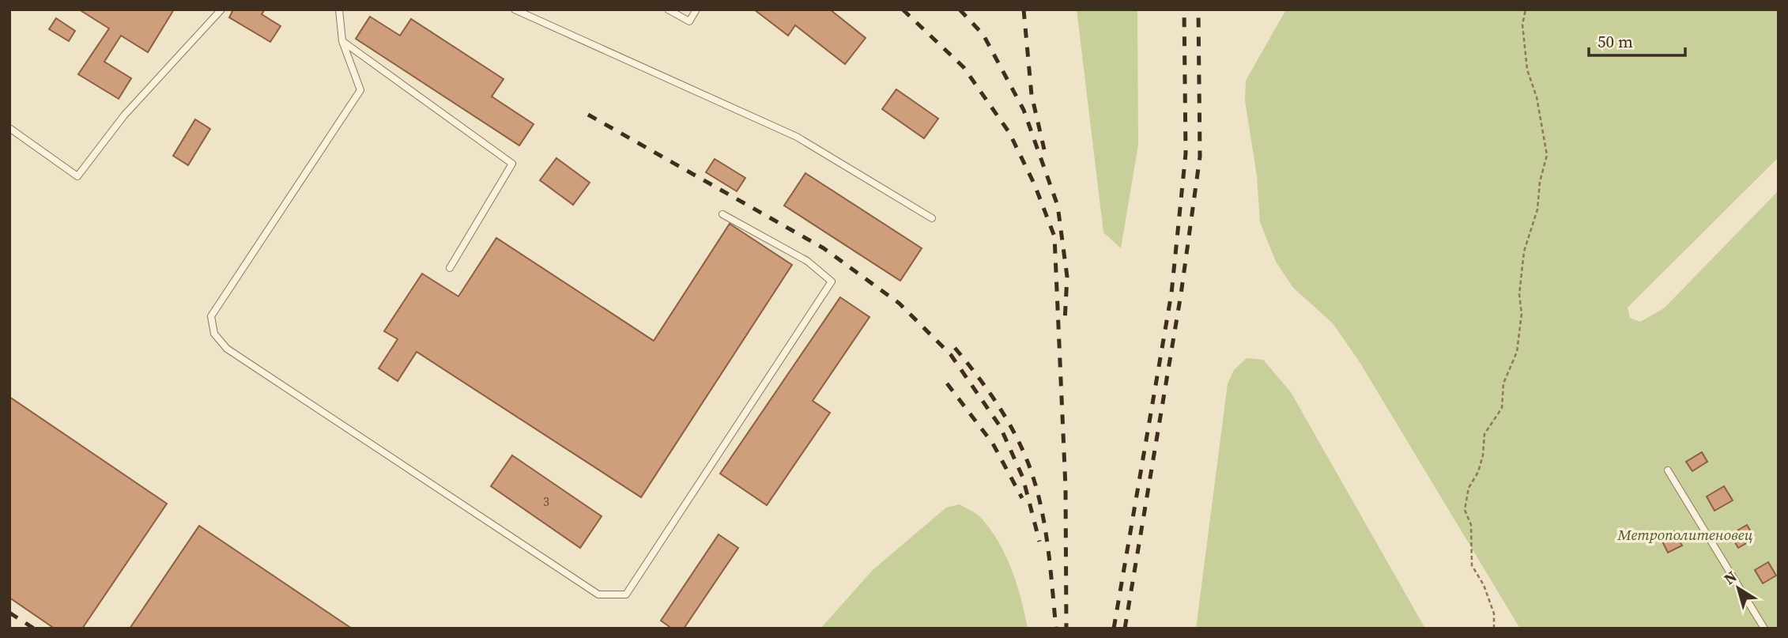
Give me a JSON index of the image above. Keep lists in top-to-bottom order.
{
  "parks": ["Метрополитеновец"],
  "house_numbers": ["3"],
  "scale_bar": "50 m",
  "north": "top left"
}
